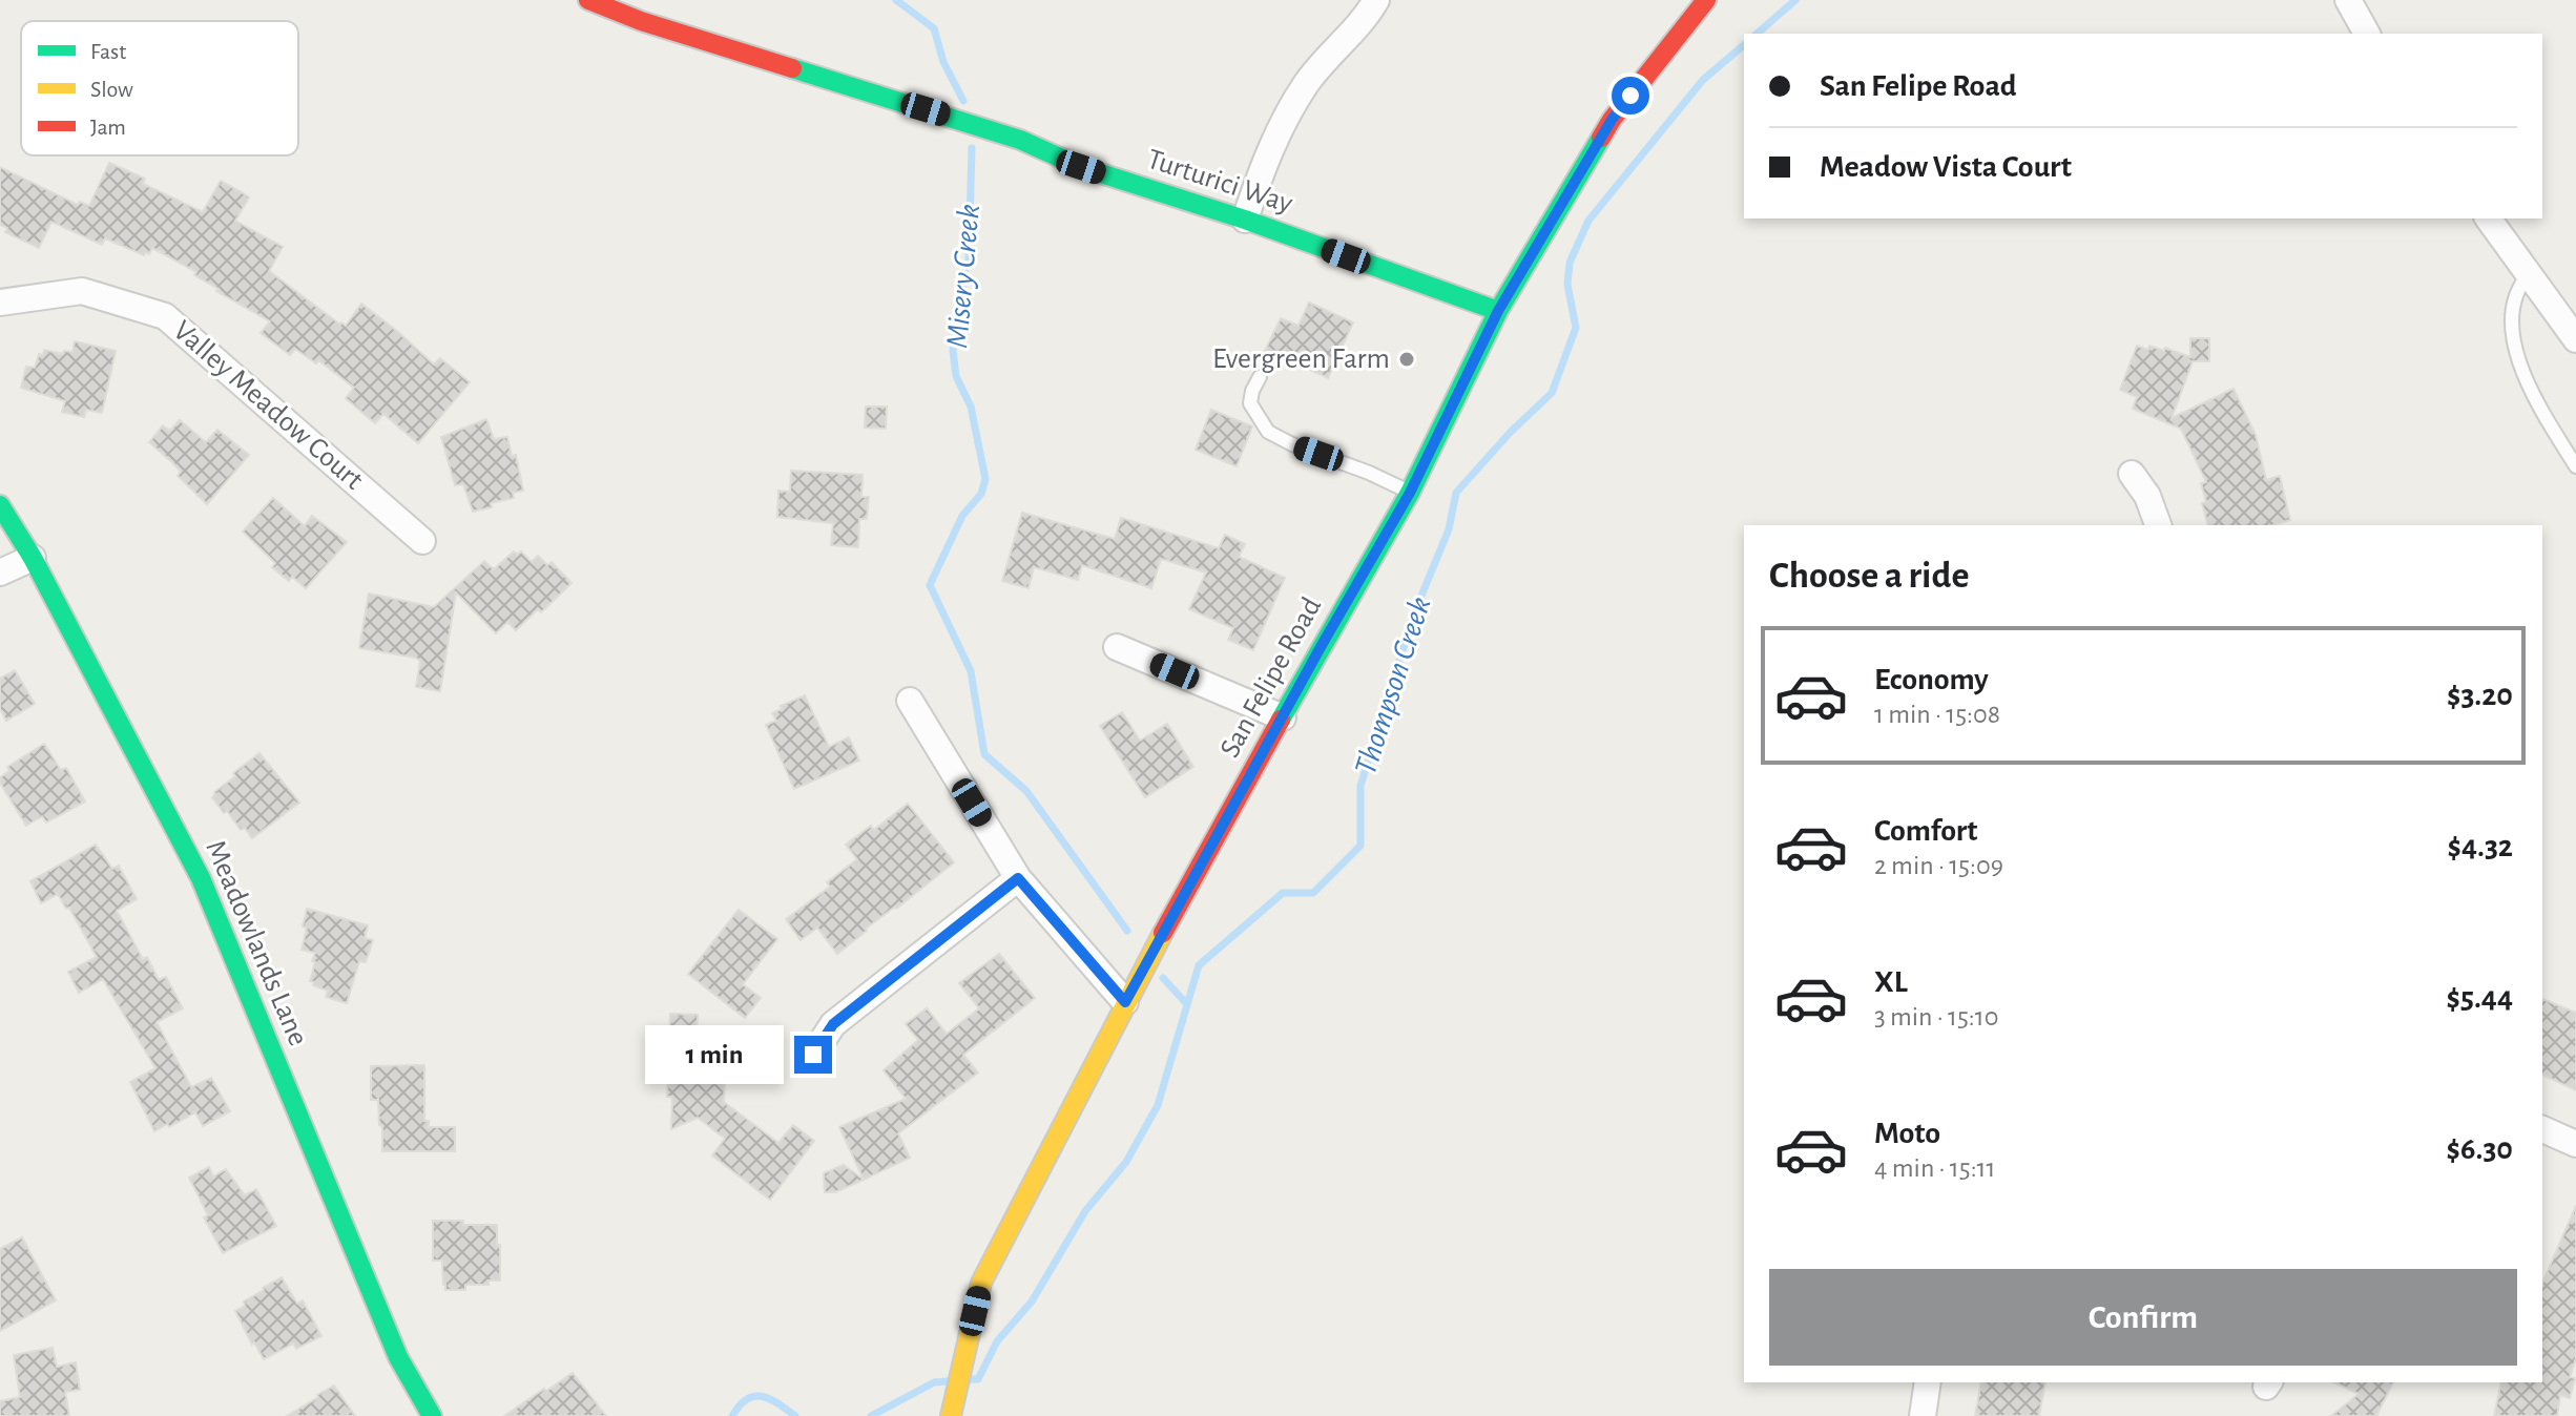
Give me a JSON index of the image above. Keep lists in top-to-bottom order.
{
  "streets": {
    "street": [
      "Turturici Way",
      "Valley Meadow Court",
      "San Felipe Road",
      "Meadowlands Lane"
    ]
  },
  "crossings": [
    ["Turturici Way", "San Felipe Road"]
  ],
  "water": ["Misery Creek", "Thompson Creek"],
  "places": ["Evergreen Farm"],
  "legend": ["Fast", "Slow", "Jam"],
  "page": {
    "banner": ["San Felipe Road", "Meadow Vista Court"],
    "heading": "Choose a ride",
    "list": [
      {
        "name": "Economy",
        "note": "1 min · 15:08",
        "value": "$3.20"
      },
      {
        "name": "Comfort",
        "note": "2 min · 15:09",
        "value": "$4.32"
      },
      {
        "name": "XL",
        "note": "3 min · 15:10",
        "value": "$5.44"
      },
      {
        "name": "Moto",
        "note": "4 min · 15:11",
        "value": "$6.30"
      }
    ],
    "bubble": "1 min",
    "buttons": "Confirm"
  }
}
